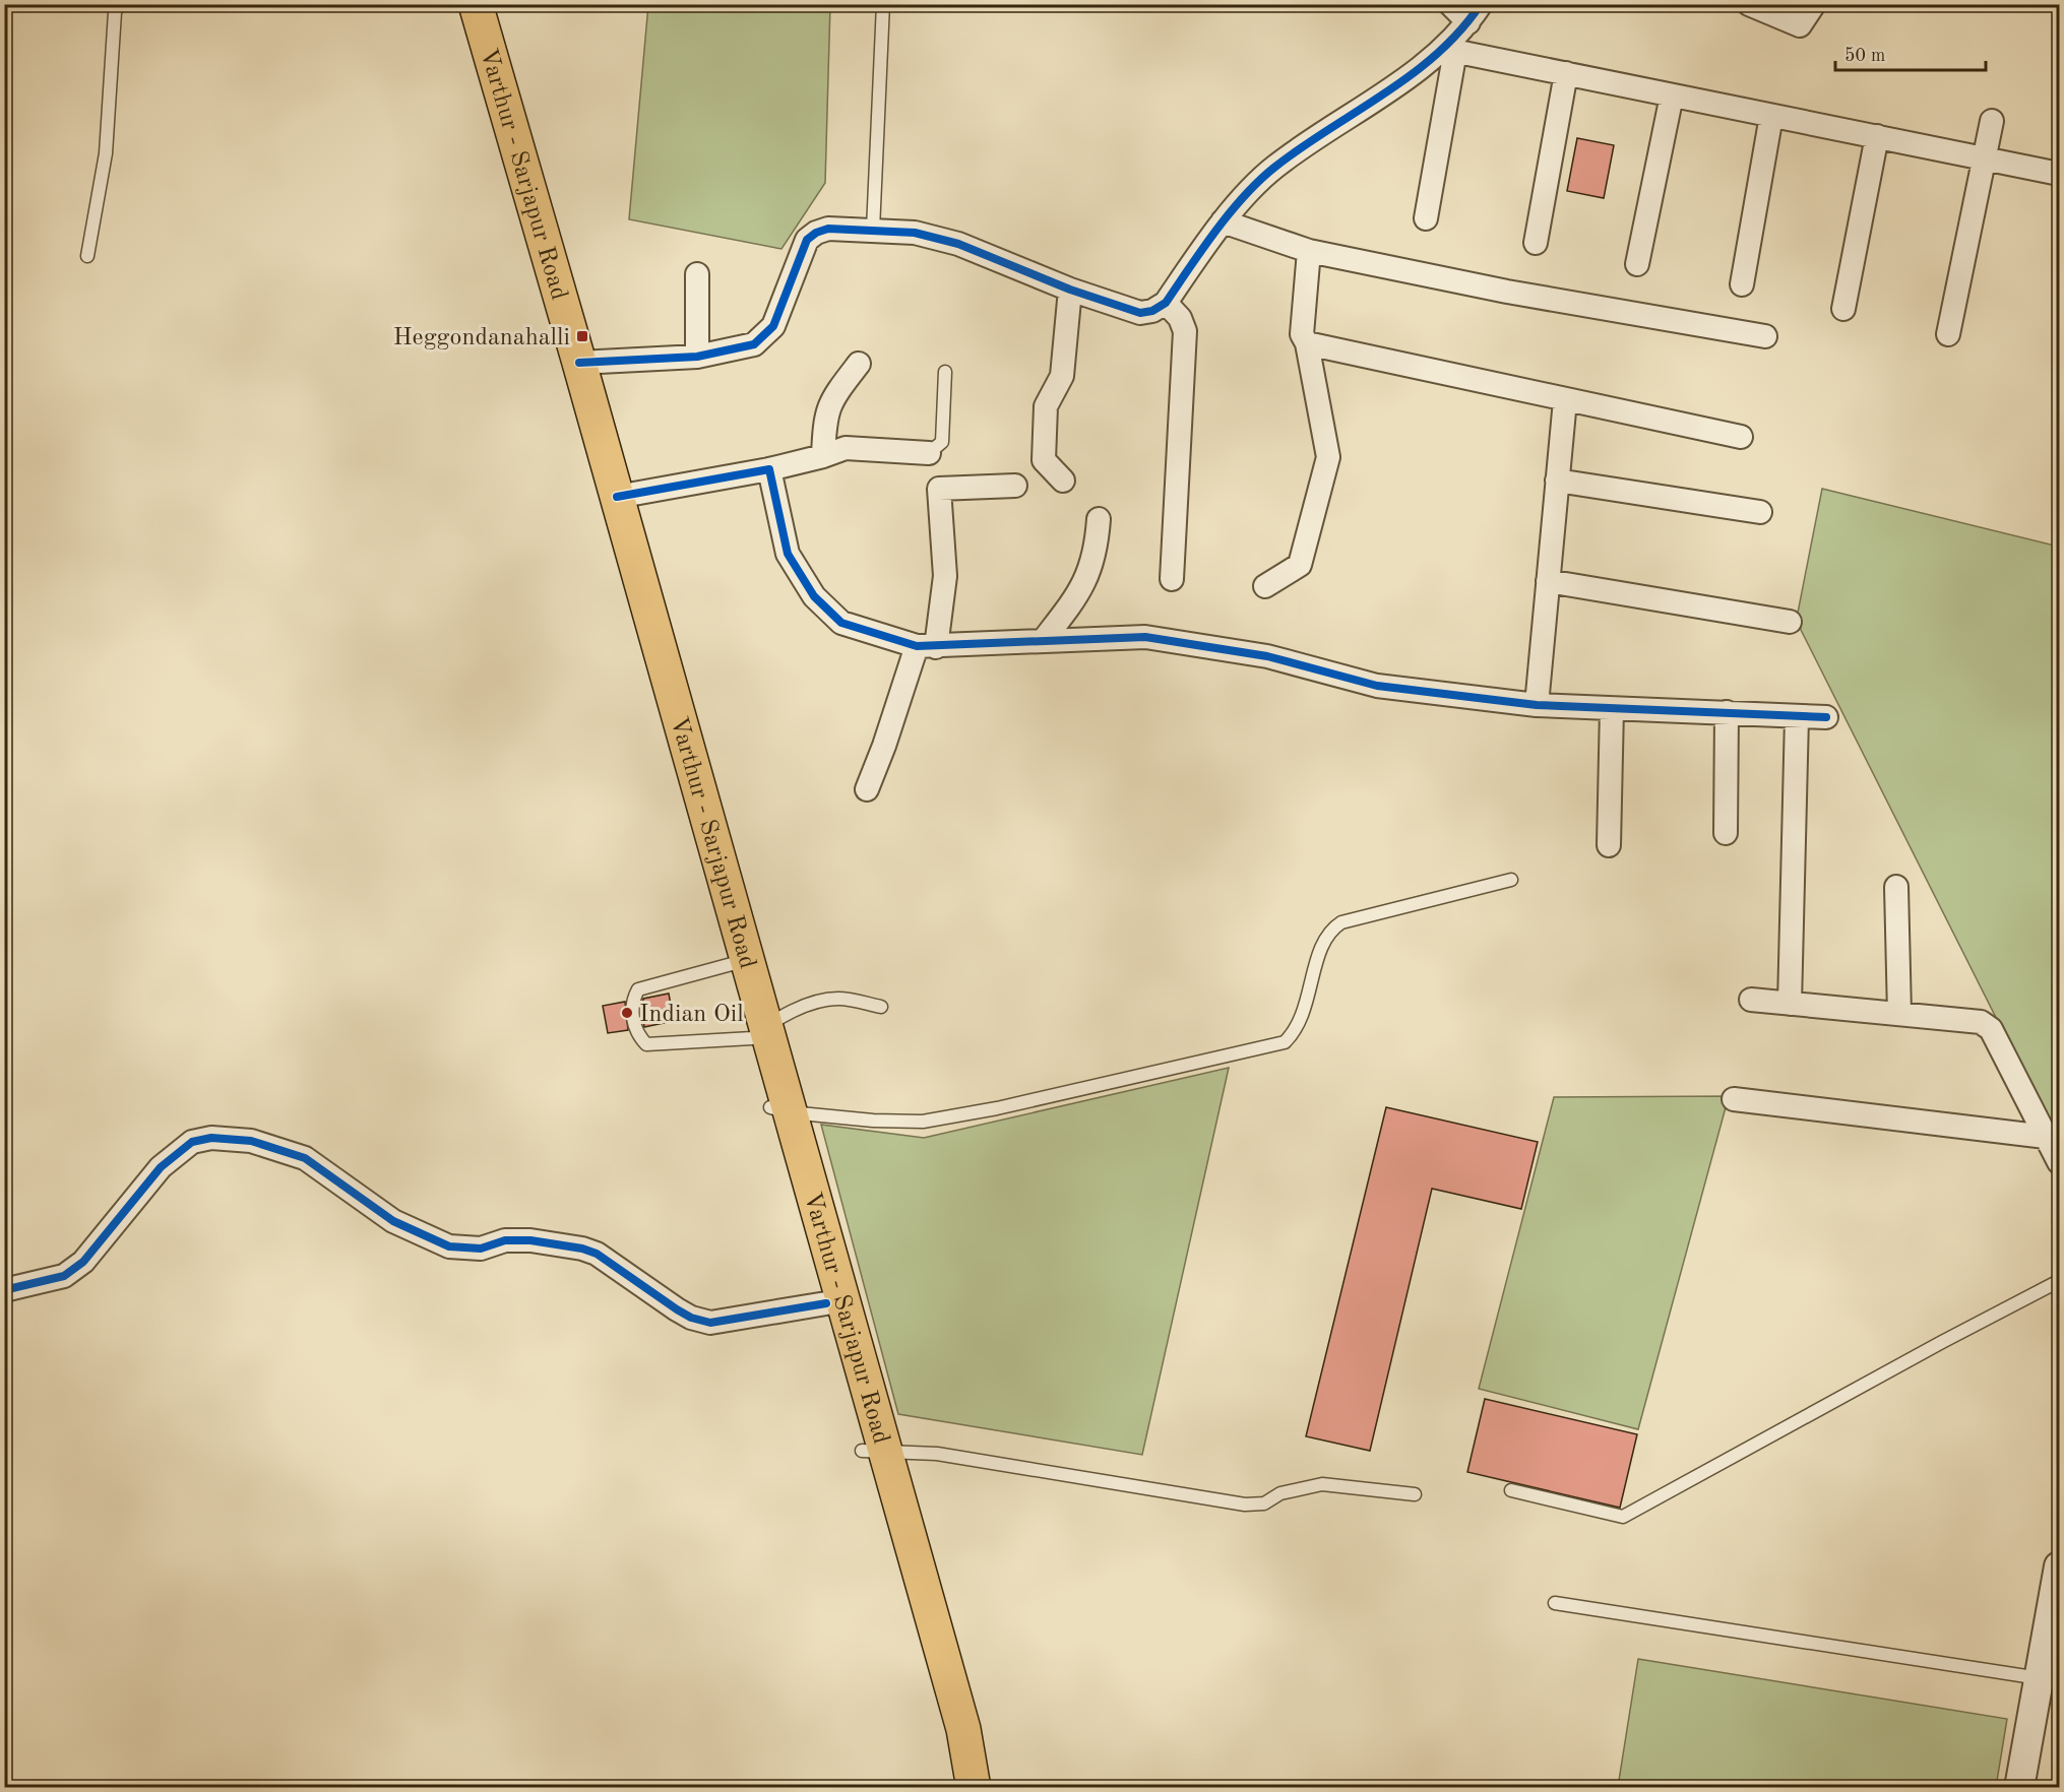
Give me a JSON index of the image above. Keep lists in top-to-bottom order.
{
  "streets": {
    "main road": ["Varthur - Sarjapur Road"]
  },
  "places": {
    "transit": ["Heggondanahalli"],
    "other": ["Indian Oil"]
  },
  "scale_bar": "50 m"
}
